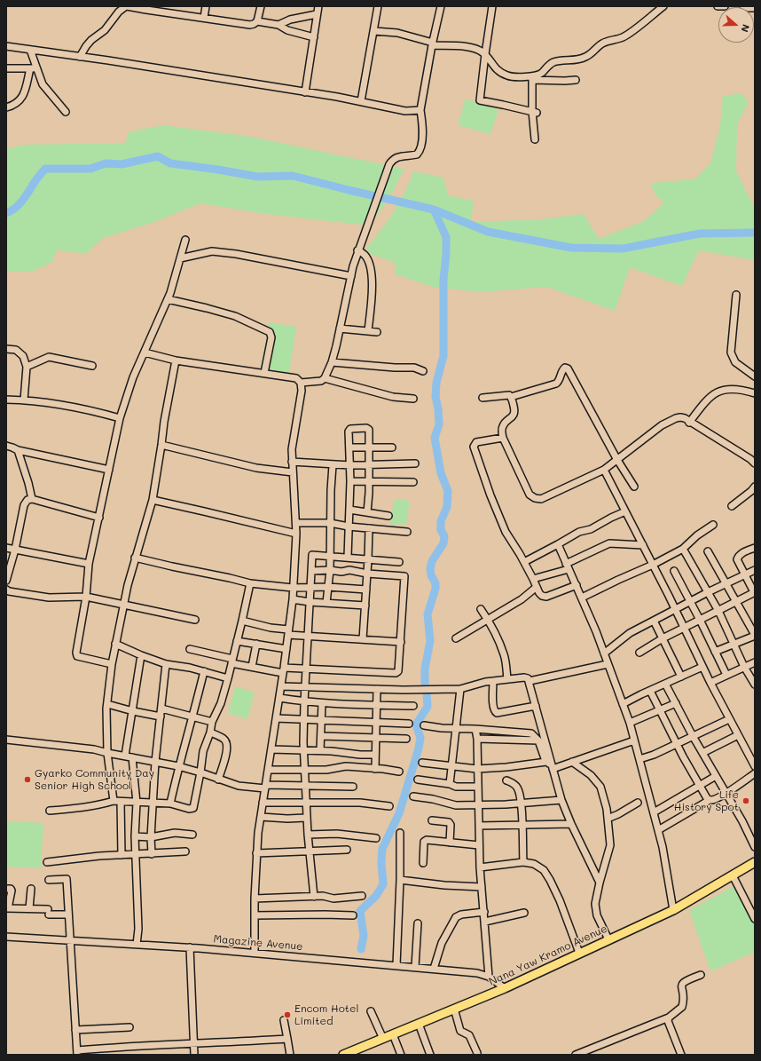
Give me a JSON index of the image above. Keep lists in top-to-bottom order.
{
  "streets": {
    "main road": ["Nana Yaw Kramo Avenue"],
    "street": ["Magazine Avenue"]
  },
  "crossings": [
    ["Magazine Avenue", "Nana Yaw Kramo Avenue"]
  ],
  "places": ["Gyarko Community Day Senior High School", "Life History Spot", "Encom Hotel Limited"],
  "north": "right"
}
